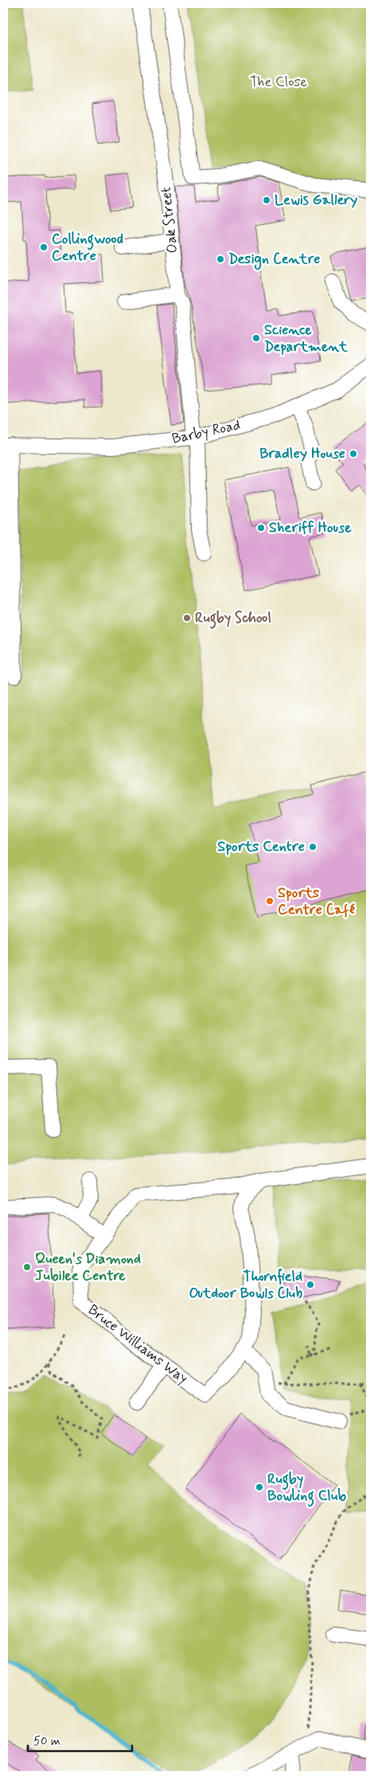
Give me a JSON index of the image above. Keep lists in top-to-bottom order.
{
  "streets": {
    "street": ["Oak Street", "Barby Road", "Bruce Williams Way"]
  },
  "crossings": [
    ["Oak Street", "Barby Road"]
  ],
  "parks": ["The Close"],
  "places": [
    "Lewis Gallery",
    "Collingwood Centre",
    "Design Centre",
    "Science Department",
    "Bradley House",
    "Sheriff House",
    "Rugby School",
    "Sports Centre",
    "Sports Centre Café",
    "Queen's Diamond Jubilee Centre",
    "Thornfield Outdoor Bowls Club",
    "Rugby Bowling Club"
  ],
  "scale_bar": "50 m"
}
